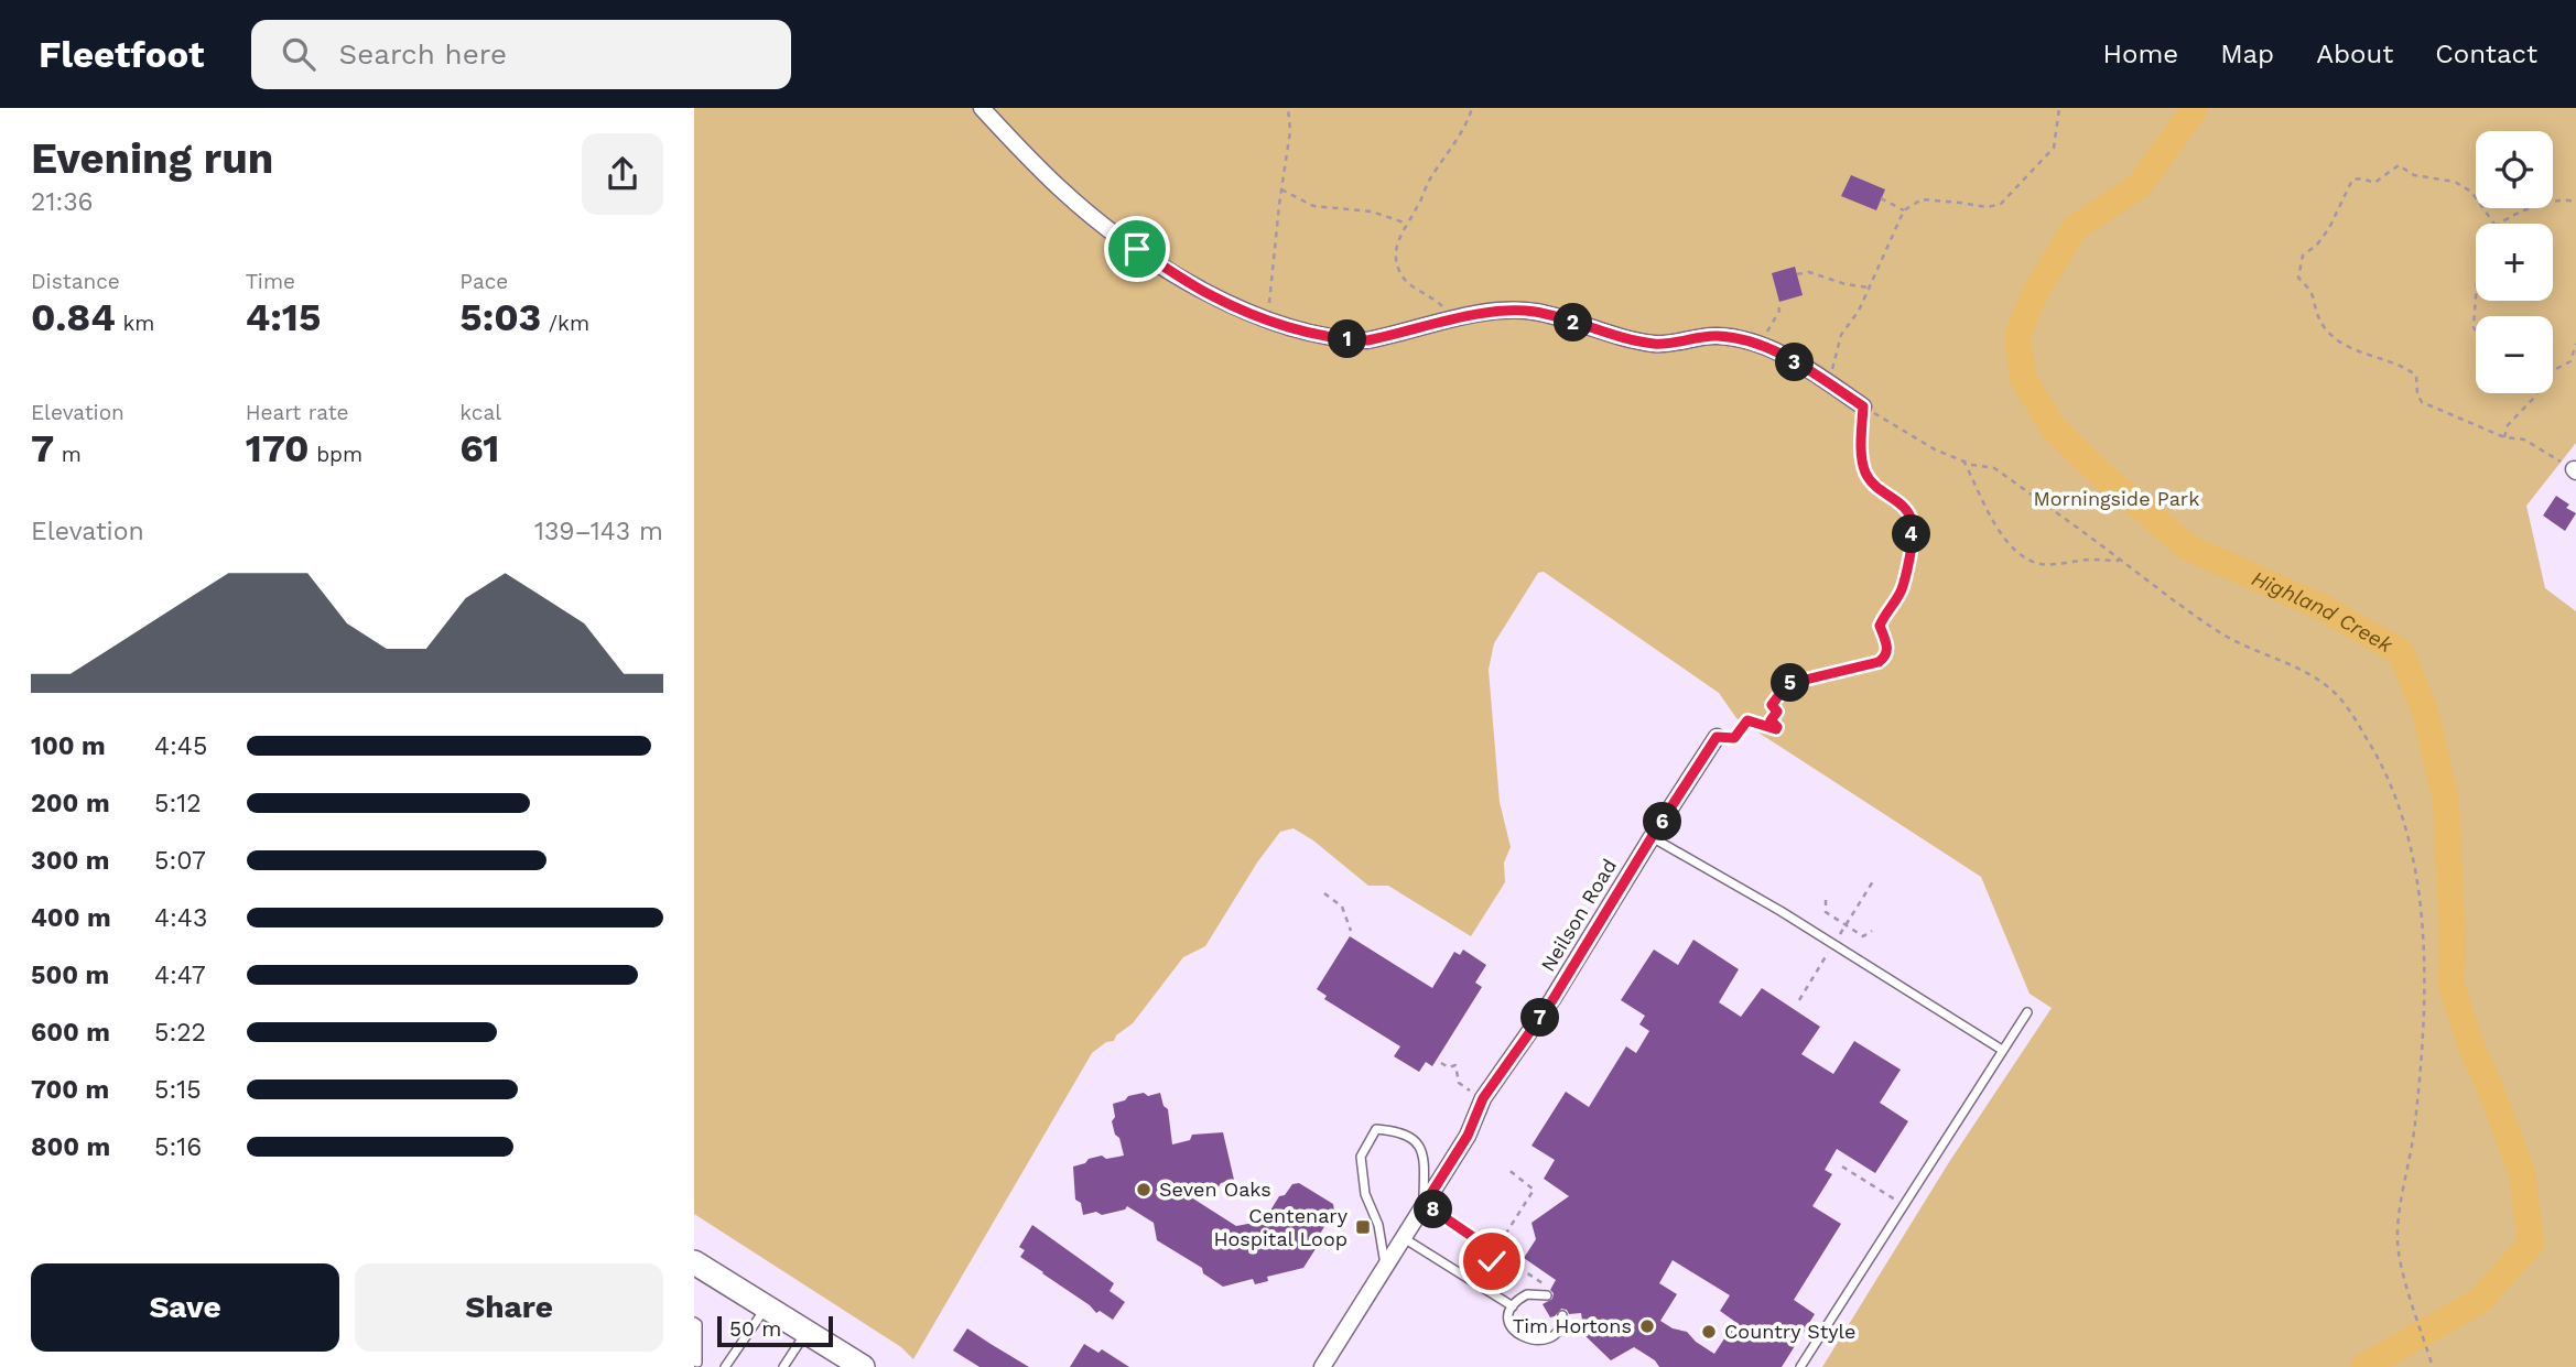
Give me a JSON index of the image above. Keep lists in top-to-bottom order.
{
  "streets": {
    "street": ["Neilson Road"]
  },
  "water": ["Highland Creek"],
  "parks": ["Morningside Park"],
  "places": {
    "other": ["Seven Oaks", "Tim Hortons", "Country Style"],
    "transit": ["Centenary Hospital Loop"]
  },
  "scale_bar": "50 m",
  "page": {
    "header": "Fleetfoot",
    "search": "Search here",
    "nav": [
      "Home",
      "Map",
      "About",
      "Contact"
    ],
    "heading": ["Evening run", "21:36"],
    "map_buttons": ["+", "−"],
    "stats": [
      ["Distance", "0.84 km"],
      ["Time", "4:15"],
      ["Pace", "5:03 /km"],
      ["Elevation", "7 m"],
      ["Heart rate", "170 bpm"],
      ["kcal", "61"]
    ],
    "pins": [
      "2",
      "1",
      "3",
      "4",
      "5",
      "6",
      "7",
      "8"
    ],
    "chart": ["Elevation", "139–143 m"],
    "list": [
      {
        "name": "100 m",
        "note": "4:45"
      },
      {
        "name": "200 m",
        "note": "5:12"
      },
      {
        "name": "300 m",
        "note": "5:07"
      },
      {
        "name": "400 m",
        "note": "4:43"
      },
      {
        "name": "500 m",
        "note": "4:47"
      },
      {
        "name": "600 m",
        "note": "5:22"
      },
      {
        "name": "700 m",
        "note": "5:15"
      },
      {
        "name": "800 m",
        "note": "5:16"
      }
    ],
    "buttons": ["Save", "Share"],
    "scale": "50 m"
  }
}
